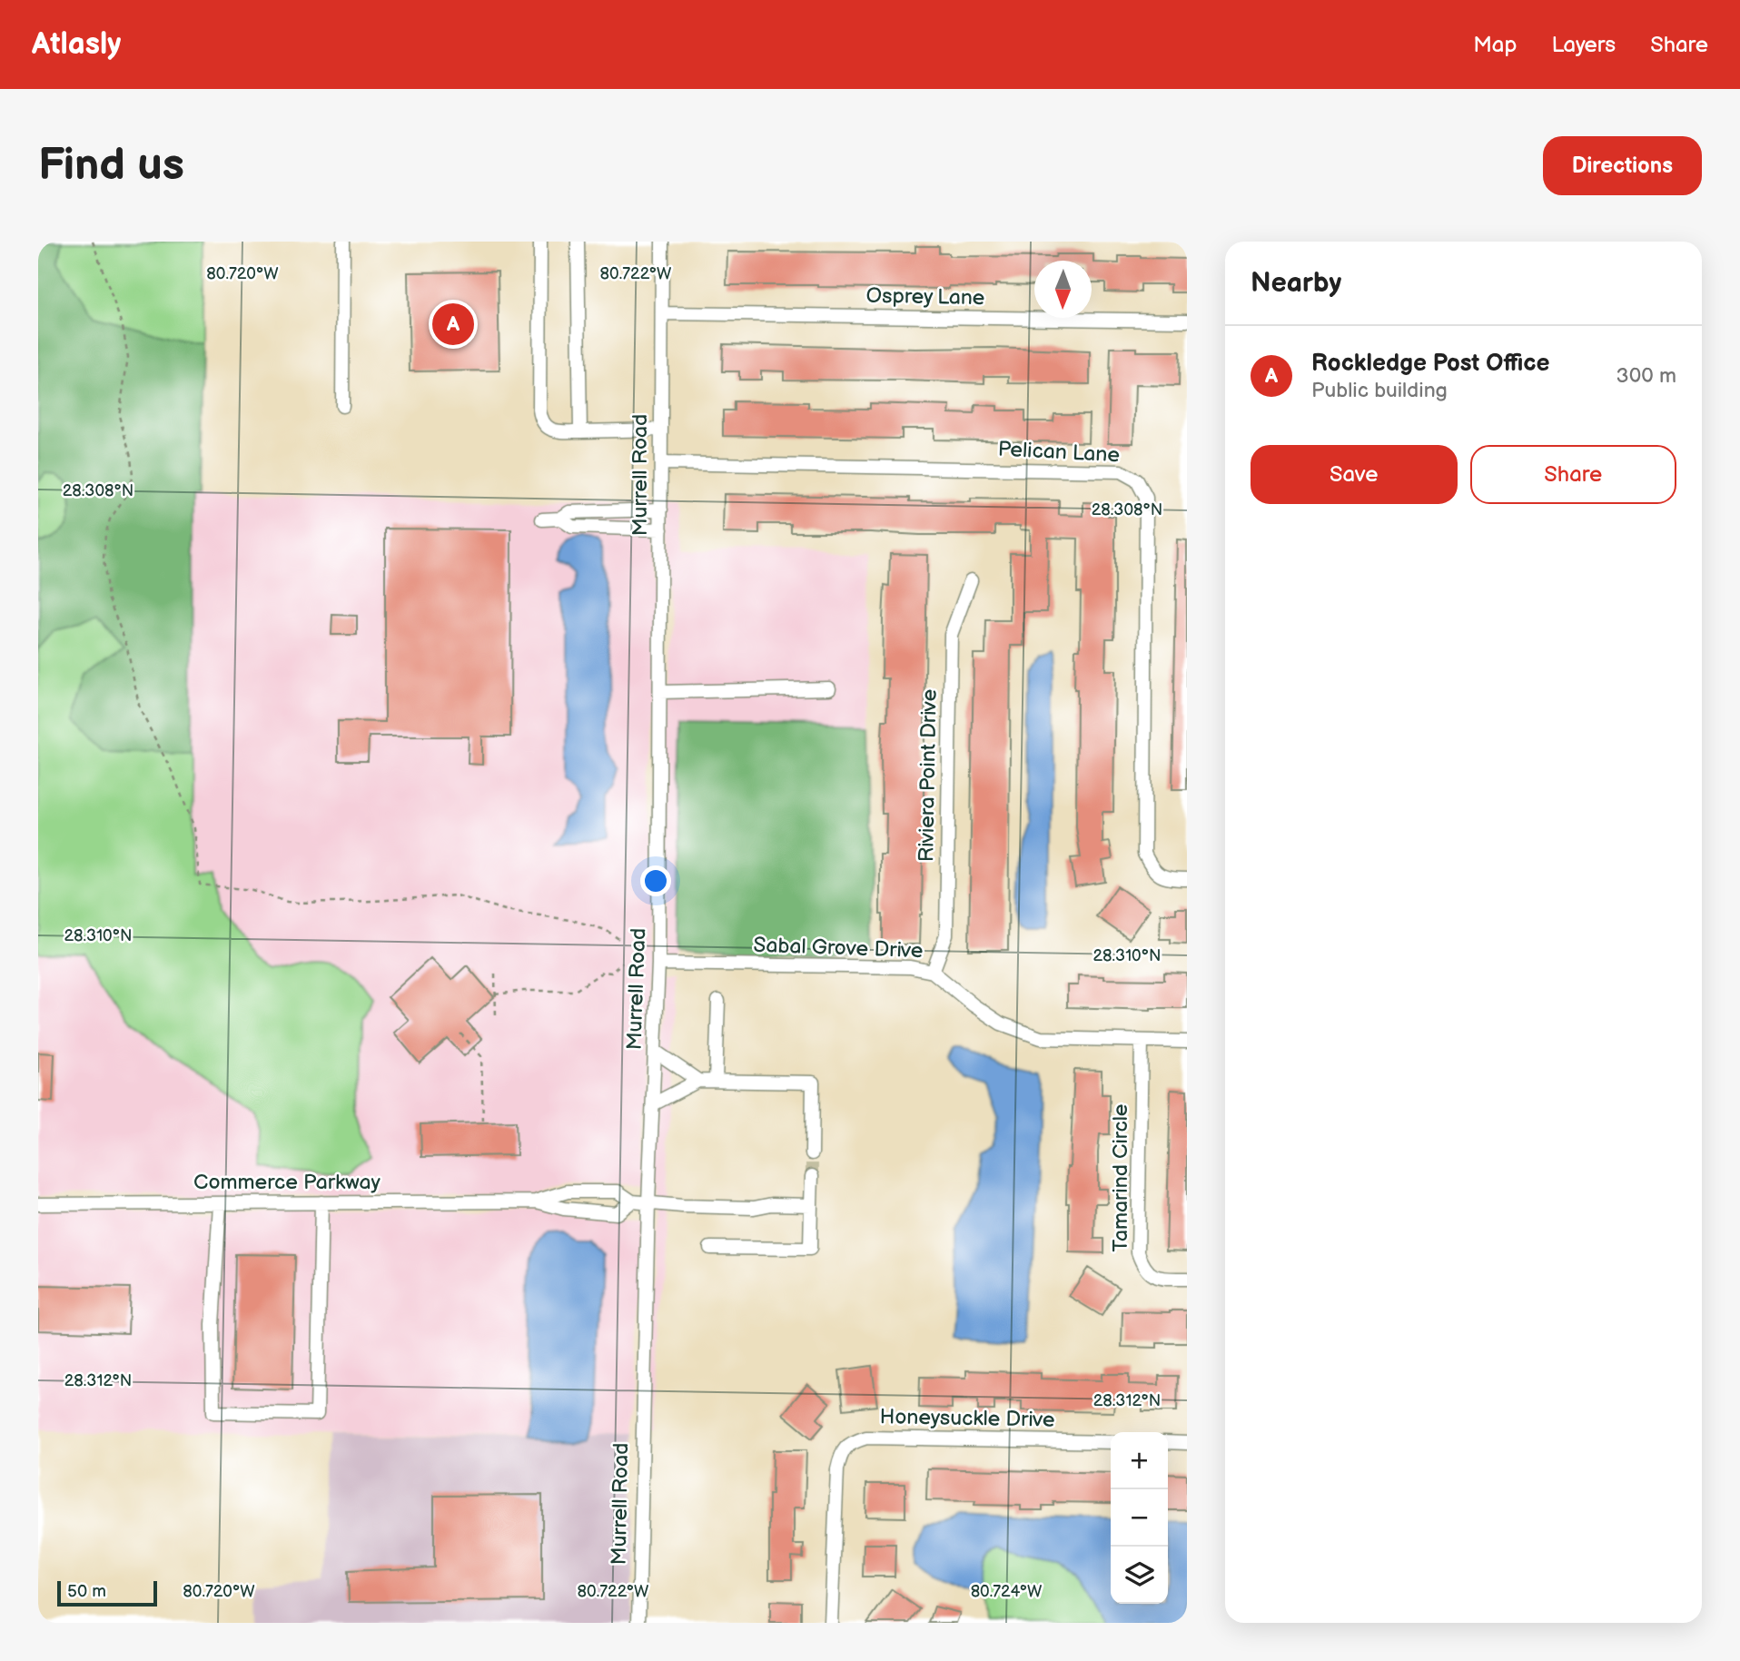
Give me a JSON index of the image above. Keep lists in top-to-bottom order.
{
  "streets": {
    "street": [
      "Osprey Lane",
      "Pelican Lane",
      "Murrell Road",
      "Riviera Point Drive",
      "Sabal Grove Drive",
      "Tamarind Circle",
      "Commerce Parkway",
      "Honeysuckle Drive"
    ]
  },
  "crossings": [
    ["Osprey Lane", "Murrell Road"],
    ["Pelican Lane", "Murrell Road"],
    ["Murrell Road", "Sabal Grove Drive"],
    ["Murrell Road", "Commerce Parkway"],
    ["Riviera Point Drive", "Sabal Grove Drive"],
    ["Sabal Grove Drive", "Tamarind Circle"]
  ],
  "scale_bar": "50 m",
  "north": "bottom",
  "page": {
    "header": "Atlasly",
    "nav": ["Map", "Layers", "Share"],
    "buttons": [
      "Directions",
      ["Save", "Share"]
    ],
    "title": "Find us",
    "heading": "Nearby",
    "pins": "A",
    "list": [
      {
        "mark": "A",
        "name": "Rockledge Post Office",
        "note": "Public building",
        "value": "300 m"
      }
    ],
    "map_buttons": ["+", "−"],
    "scale": "50 m"
  },
  "coordinates": [
    "80.720°W",
    "80.722°W",
    "28.308°N",
    "28.310°N",
    "28.312°N",
    "80.724°W"
  ]
}
